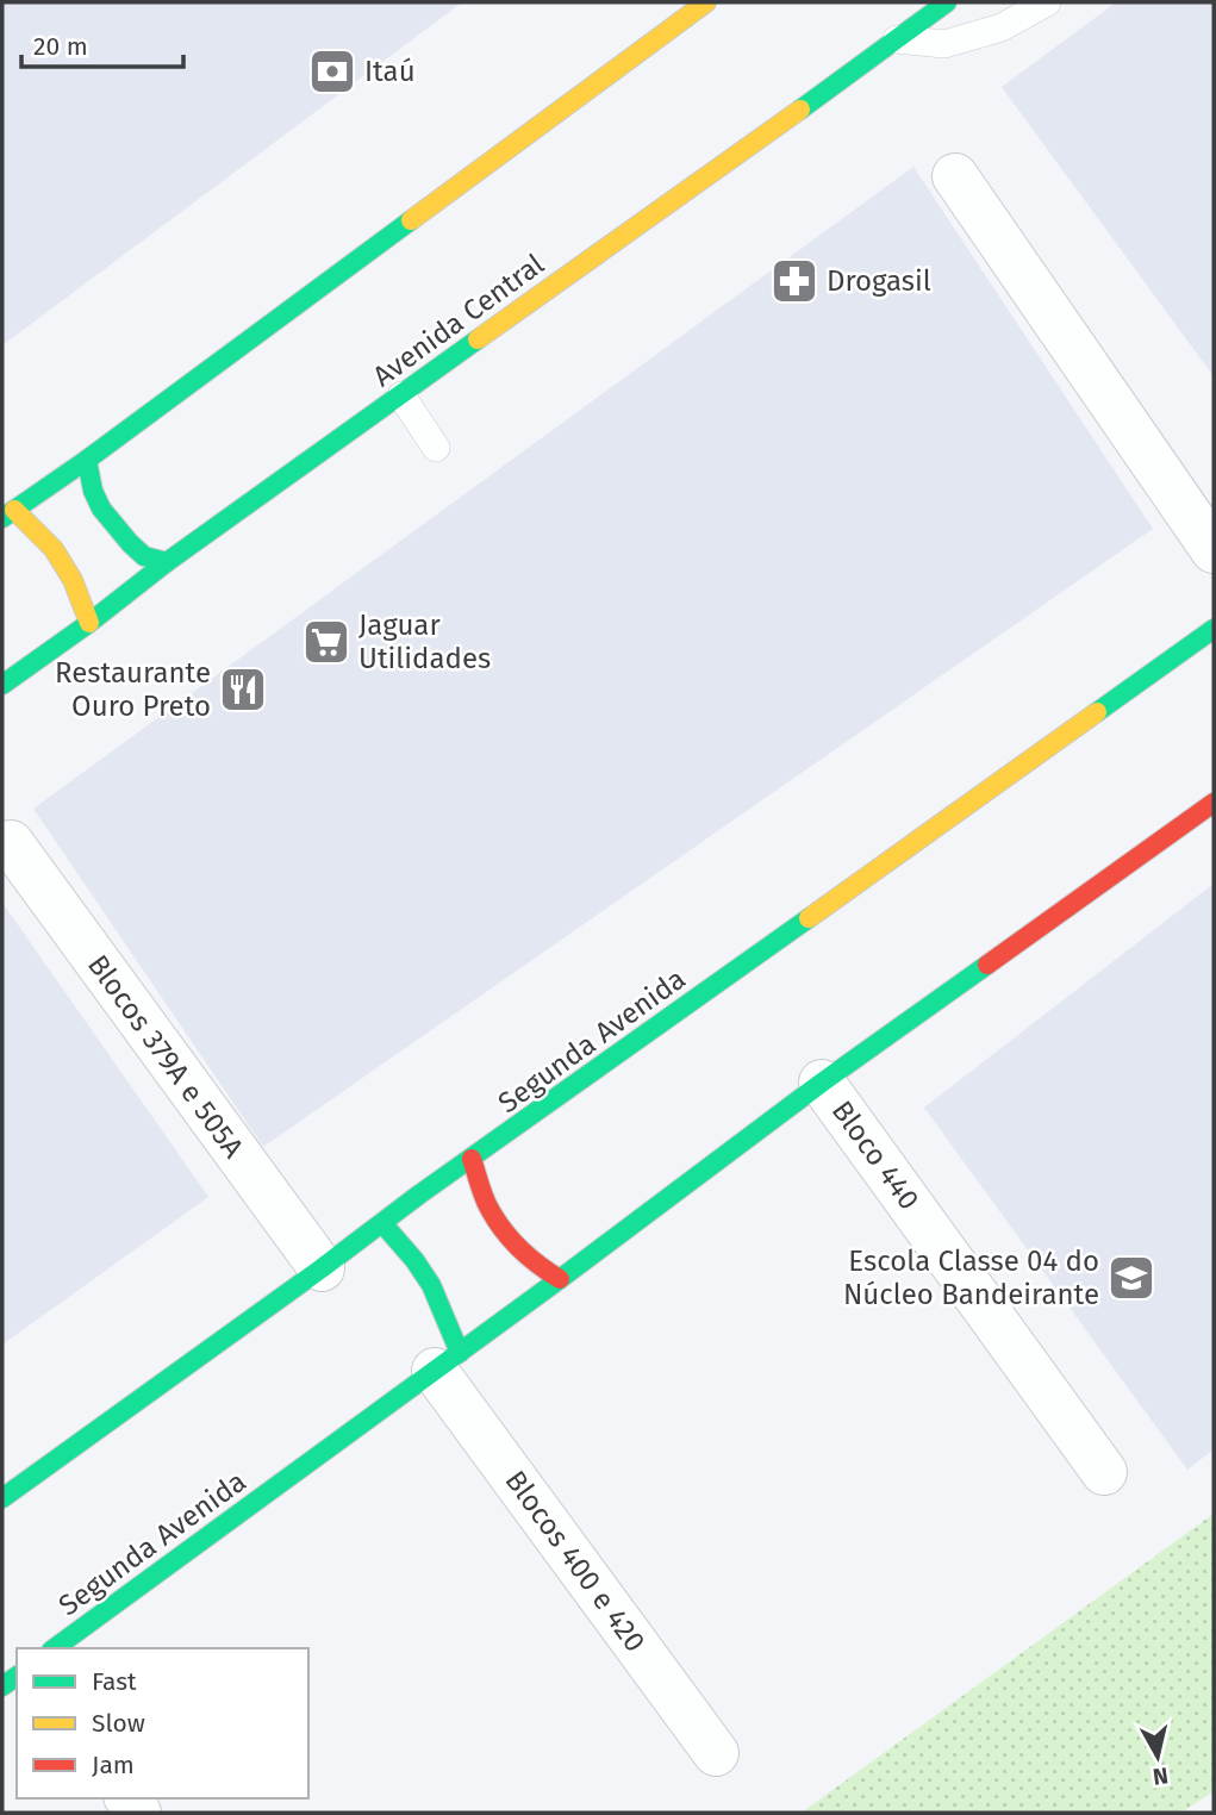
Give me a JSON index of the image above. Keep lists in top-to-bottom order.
{
  "streets": {
    "street": [
      "Avenida Central",
      "Segunda Avenida",
      "Blocos 379A e 505A",
      "Bloco 440",
      "Blocos 400 e 420"
    ]
  },
  "crossings": [
    ["Segunda Avenida", "Blocos 379A e 505A"],
    ["Segunda Avenida", "Bloco 440"],
    ["Segunda Avenida", "Blocos 400 e 420"]
  ],
  "places": {
    "bank": ["Itaú"],
    "pharmacy": ["Drogasil"],
    "supermarket": ["Jaguar Utilidades"],
    "restaurant": ["Restaurante Ouro Preto"],
    "school or university": ["Escola Classe 04 do Núcleo Bandeirante"]
  },
  "legend": ["Fast", "Slow", "Jam"],
  "scale_bar": "20 m",
  "north": "bottom"
}
